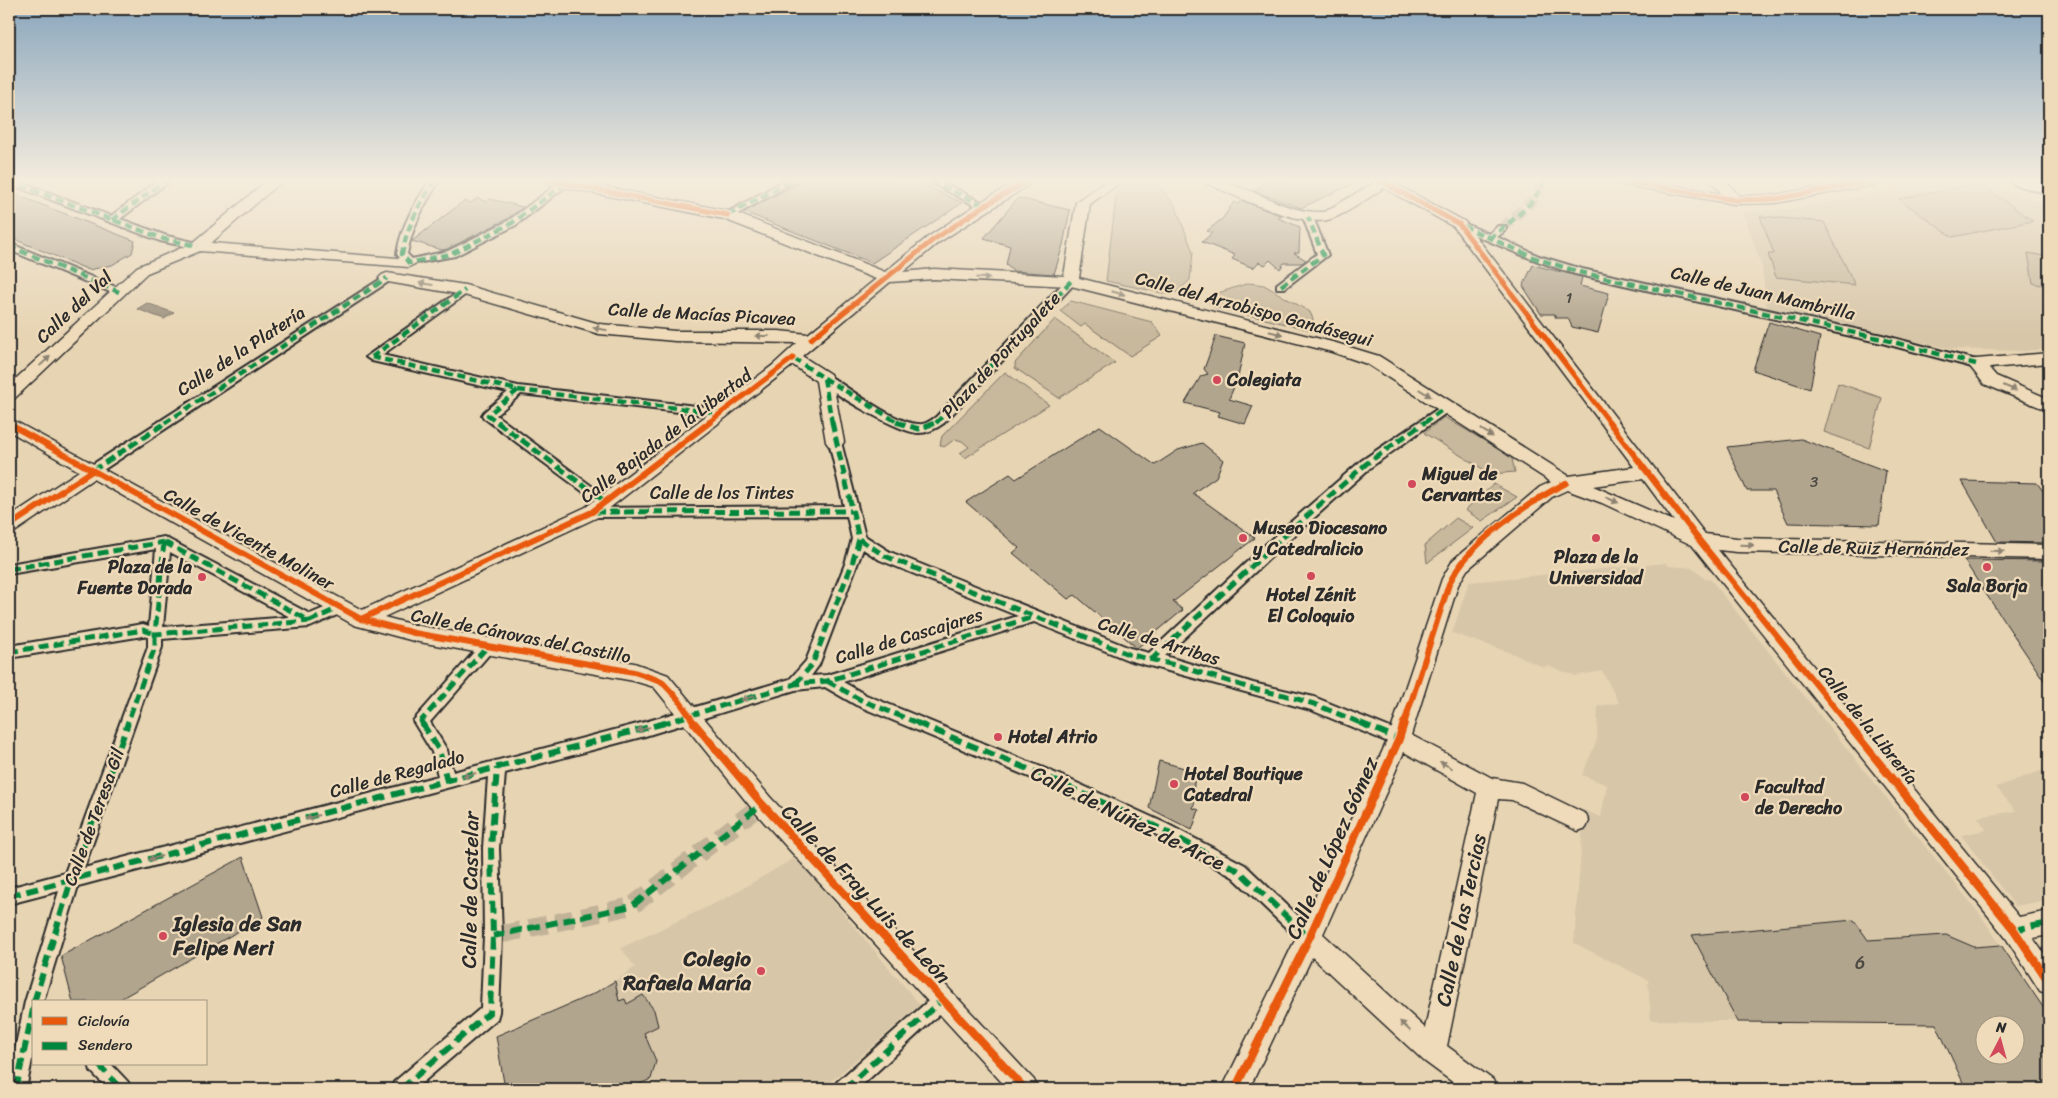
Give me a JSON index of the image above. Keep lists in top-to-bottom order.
{
  "streets": {
    "street": [
      "Calle de Juan Mambrilla",
      "Calle del Val",
      "Calle del Arzobispo Gandásegui",
      "Calle de Macías Picavea",
      "Calle de la Platería",
      "Plaza de Portugalete",
      "Calle Bajada de la Libertad",
      "Calle de los Tintes",
      "Calle de Vicente Moliner",
      "Calle de Ruiz Hernández",
      "Calle de Cánovas del Castillo",
      "Calle de Cascajares",
      "Calle de Arribas",
      "Calle de la Librería",
      "Calle de Regalado",
      "Calle de Teresa Gil",
      "Calle de Núñez de Arce",
      "Calle de López Gómez",
      "Calle de Castelar",
      "Calle de Fray Luis de León",
      "Calle de las Tercias"
    ]
  },
  "crossings": [
    ["Calle del Arzobispo Gandásegui", "Plaza de Portugalete"],
    ["Calle del Arzobispo Gandásegui", "Calle Bajada de la Libertad"],
    ["Calle de Macías Picavea", "Calle de la Platería"],
    ["Calle de Macías Picavea", "Calle Bajada de la Libertad"],
    ["Calle de la Platería", "Calle de Vicente Moliner"],
    ["Calle Bajada de la Libertad", "Calle de los Tintes"],
    ["Calle Bajada de la Libertad", "Calle de Vicente Moliner"],
    ["Calle Bajada de la Libertad", "Calle de Cánovas del Castillo"],
    ["Calle de Vicente Moliner", "Calle de Cánovas del Castillo"],
    ["Calle de Ruiz Hernández", "Calle de la Librería"],
    ["Calle de Cánovas del Castillo", "Calle de Regalado"],
    ["Calle de Cánovas del Castillo", "Calle de Fray Luis de León"],
    ["Calle de Cascajares", "Calle de Arribas"],
    ["Calle de Cascajares", "Calle de Regalado"],
    ["Calle de Cascajares", "Calle de Núñez de Arce"],
    ["Calle de Arribas", "Calle de López Gómez"],
    ["Calle de Regalado", "Calle de Teresa Gil"],
    ["Calle de Regalado", "Calle de Castelar"],
    ["Calle de Regalado", "Calle de Fray Luis de León"],
    ["Calle de Núñez de Arce", "Calle de López Gómez"],
    ["Calle de Núñez de Arce", "Calle de las Tercias"]
  ],
  "one_way": [
    "Calle del Val",
    "Calle del Arzobispo Gandásegui",
    "Calle de Ruiz Hernández",
    "Calle de Regalado"
  ],
  "places": [
    "Colegiata",
    "Miguel de Cervantes",
    "Museo Diocesano y Catedralicio",
    "Plaza de la Universidad",
    "Sala Borja",
    "Hotel Zénit El Coloquio",
    "Plaza de la Fuente Dorada",
    "Hotel Atrio",
    "Hotel Boutique Catedral",
    "Facultad de Derecho",
    "Iglesia de San Felipe Neri",
    "Colegio Rafaela María"
  ],
  "house_numbers": ["1", "3", "6"],
  "legend": ["Ciclovía", "Sendero"],
  "north": "top"
}
